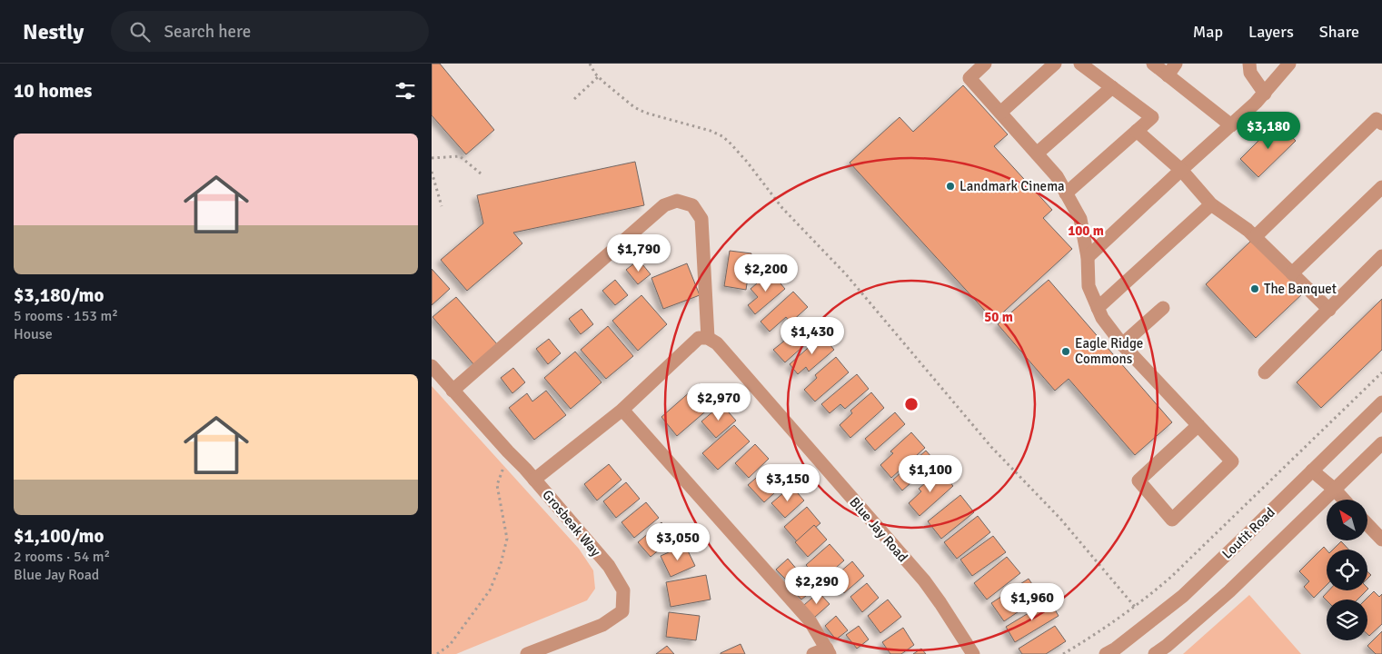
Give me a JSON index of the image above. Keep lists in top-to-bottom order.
{
  "streets": {
    "street": ["Grosbeak Way", "Blue Jay Road", "Loutit Road"]
  },
  "places": ["Landmark Cinema", "The Banquet", "Eagle Ridge Commons"],
  "north": "top left",
  "page": {
    "header": "Nestly",
    "search": "Search here",
    "nav": ["Map", "Layers", "Share"],
    "heading": "10 homes",
    "price": [
      "$3,180",
      "$1,790",
      "$2,200",
      "$1,430",
      "$2,970",
      "$1,100",
      "$3,150",
      "$3,050",
      "$2,290",
      "$1,960"
    ],
    "list": [
      {
        "name": "$3,180/mo",
        "note": "5 rooms · 153 m² · House"
      },
      {
        "name": "$1,100/mo",
        "note": "2 rooms · 54 m² · Blue Jay Road"
      }
    ]
  },
  "rings": ["100 m", "50 m"]
}
